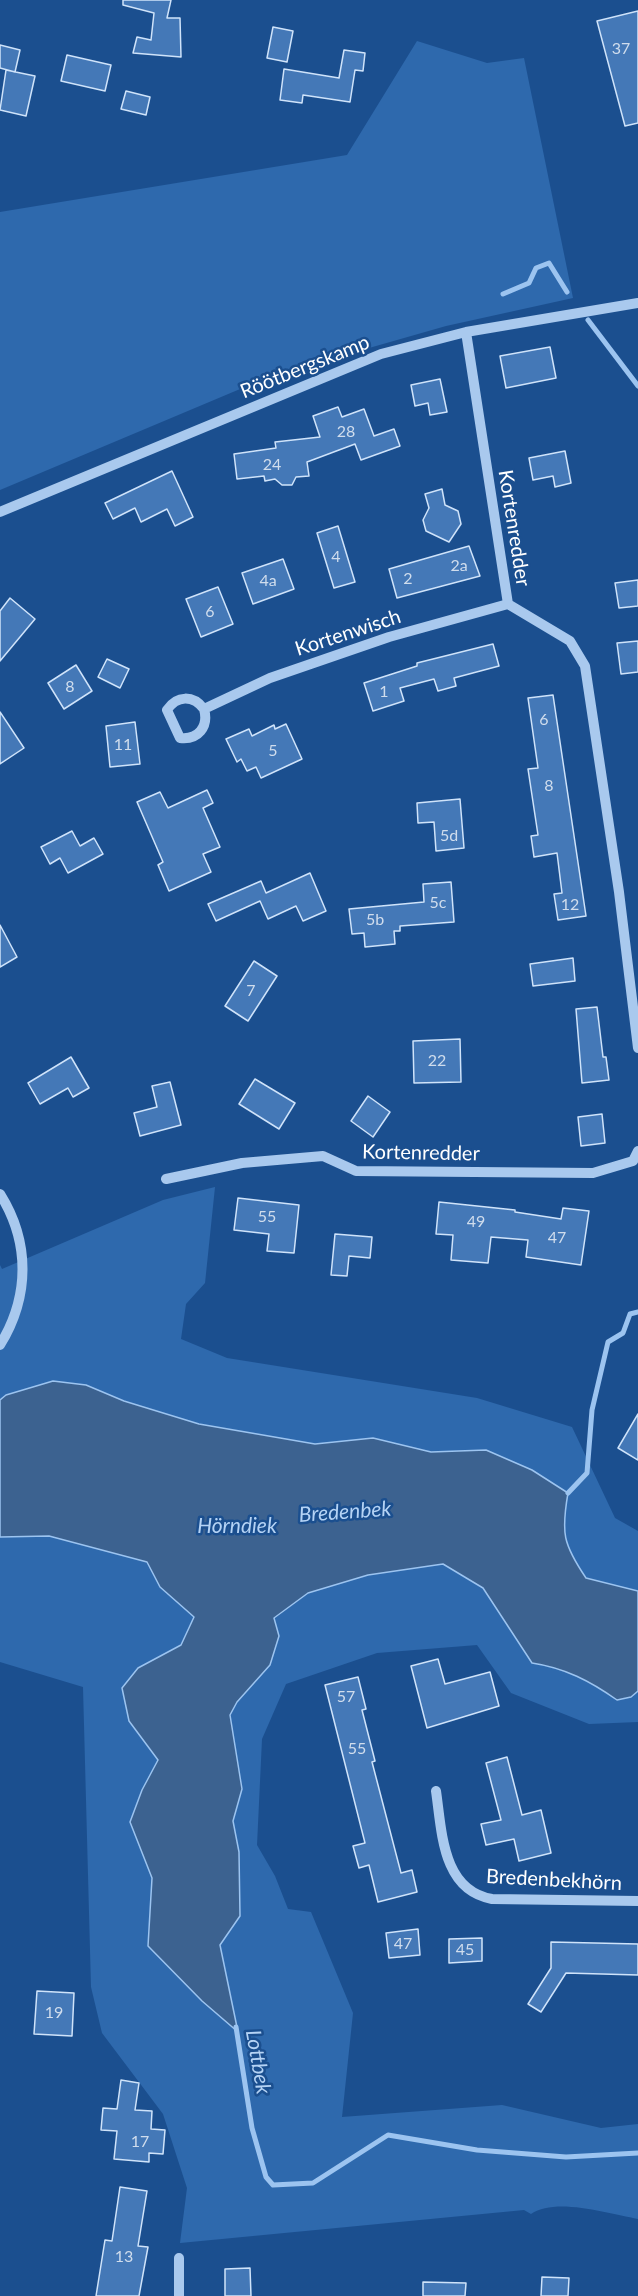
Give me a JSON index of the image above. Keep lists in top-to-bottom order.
{
  "streets": {
    "street": [
      "Röötbergskamp",
      "Kortenredder",
      "Kortenwisch",
      "Bredenbekhörn"
    ]
  },
  "crossings": [
    ["Röötbergskamp", "Kortenredder"],
    ["Kortenredder", "Kortenwisch"]
  ],
  "water": ["Bredenbek", "Hörndiek", "Lottbek"],
  "house_numbers": [
    "37",
    "28",
    "24",
    "4",
    "2a",
    "2",
    "4a",
    "6",
    "8",
    "1",
    "6",
    "11",
    "5",
    "8",
    "5d",
    "5c",
    "12",
    "5b",
    "7",
    "22",
    "55",
    "49",
    "47",
    "57",
    "55",
    "47",
    "45",
    "19",
    "17",
    "13"
  ]
}
